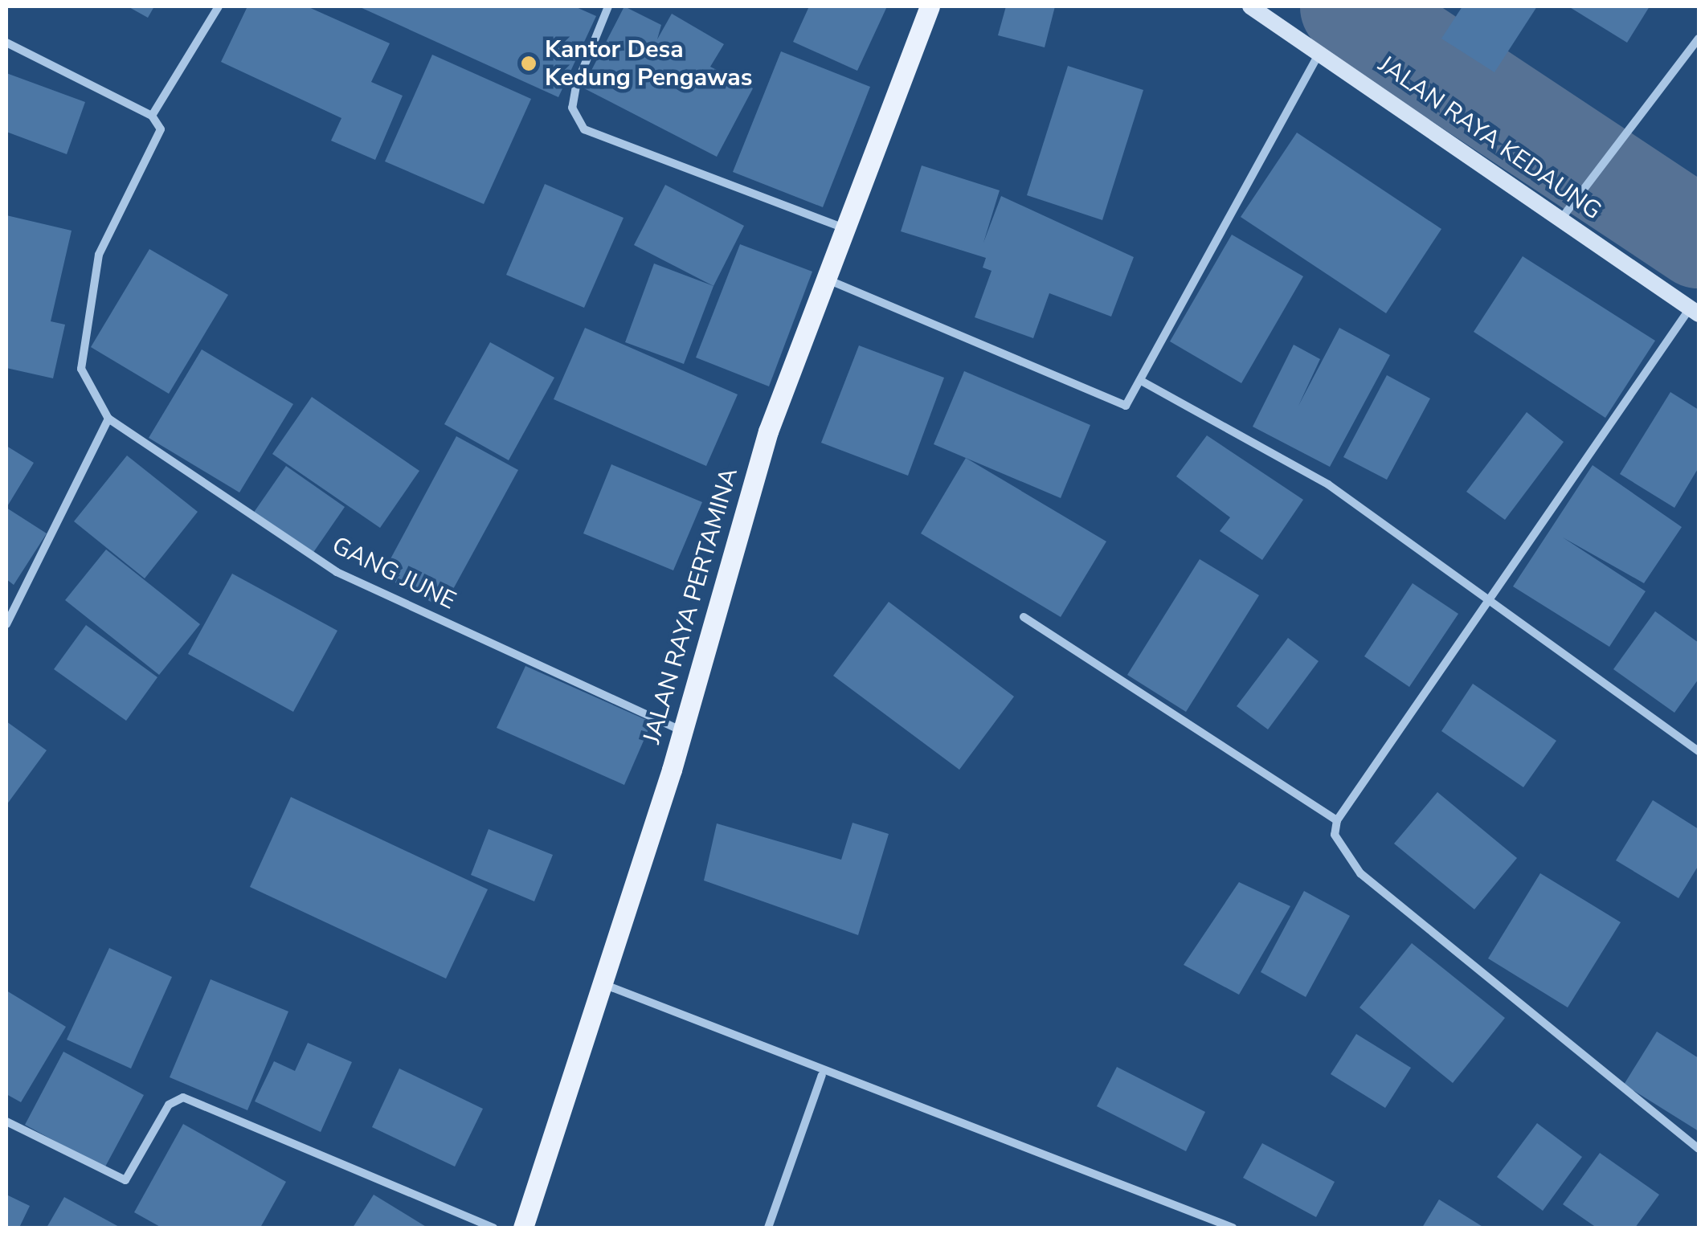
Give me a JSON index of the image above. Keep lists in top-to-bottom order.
{
  "streets": {
    "main road": ["JALAN RAYA PERTAMINA"],
    "street": ["JALAN RAYA KEDAUNG", "GANG JUNE"]
  },
  "crossings": [
    ["GANG JUNE", "JALAN RAYA PERTAMINA"]
  ],
  "places": ["Kantor Desa Kedung Pengawas"]
}
